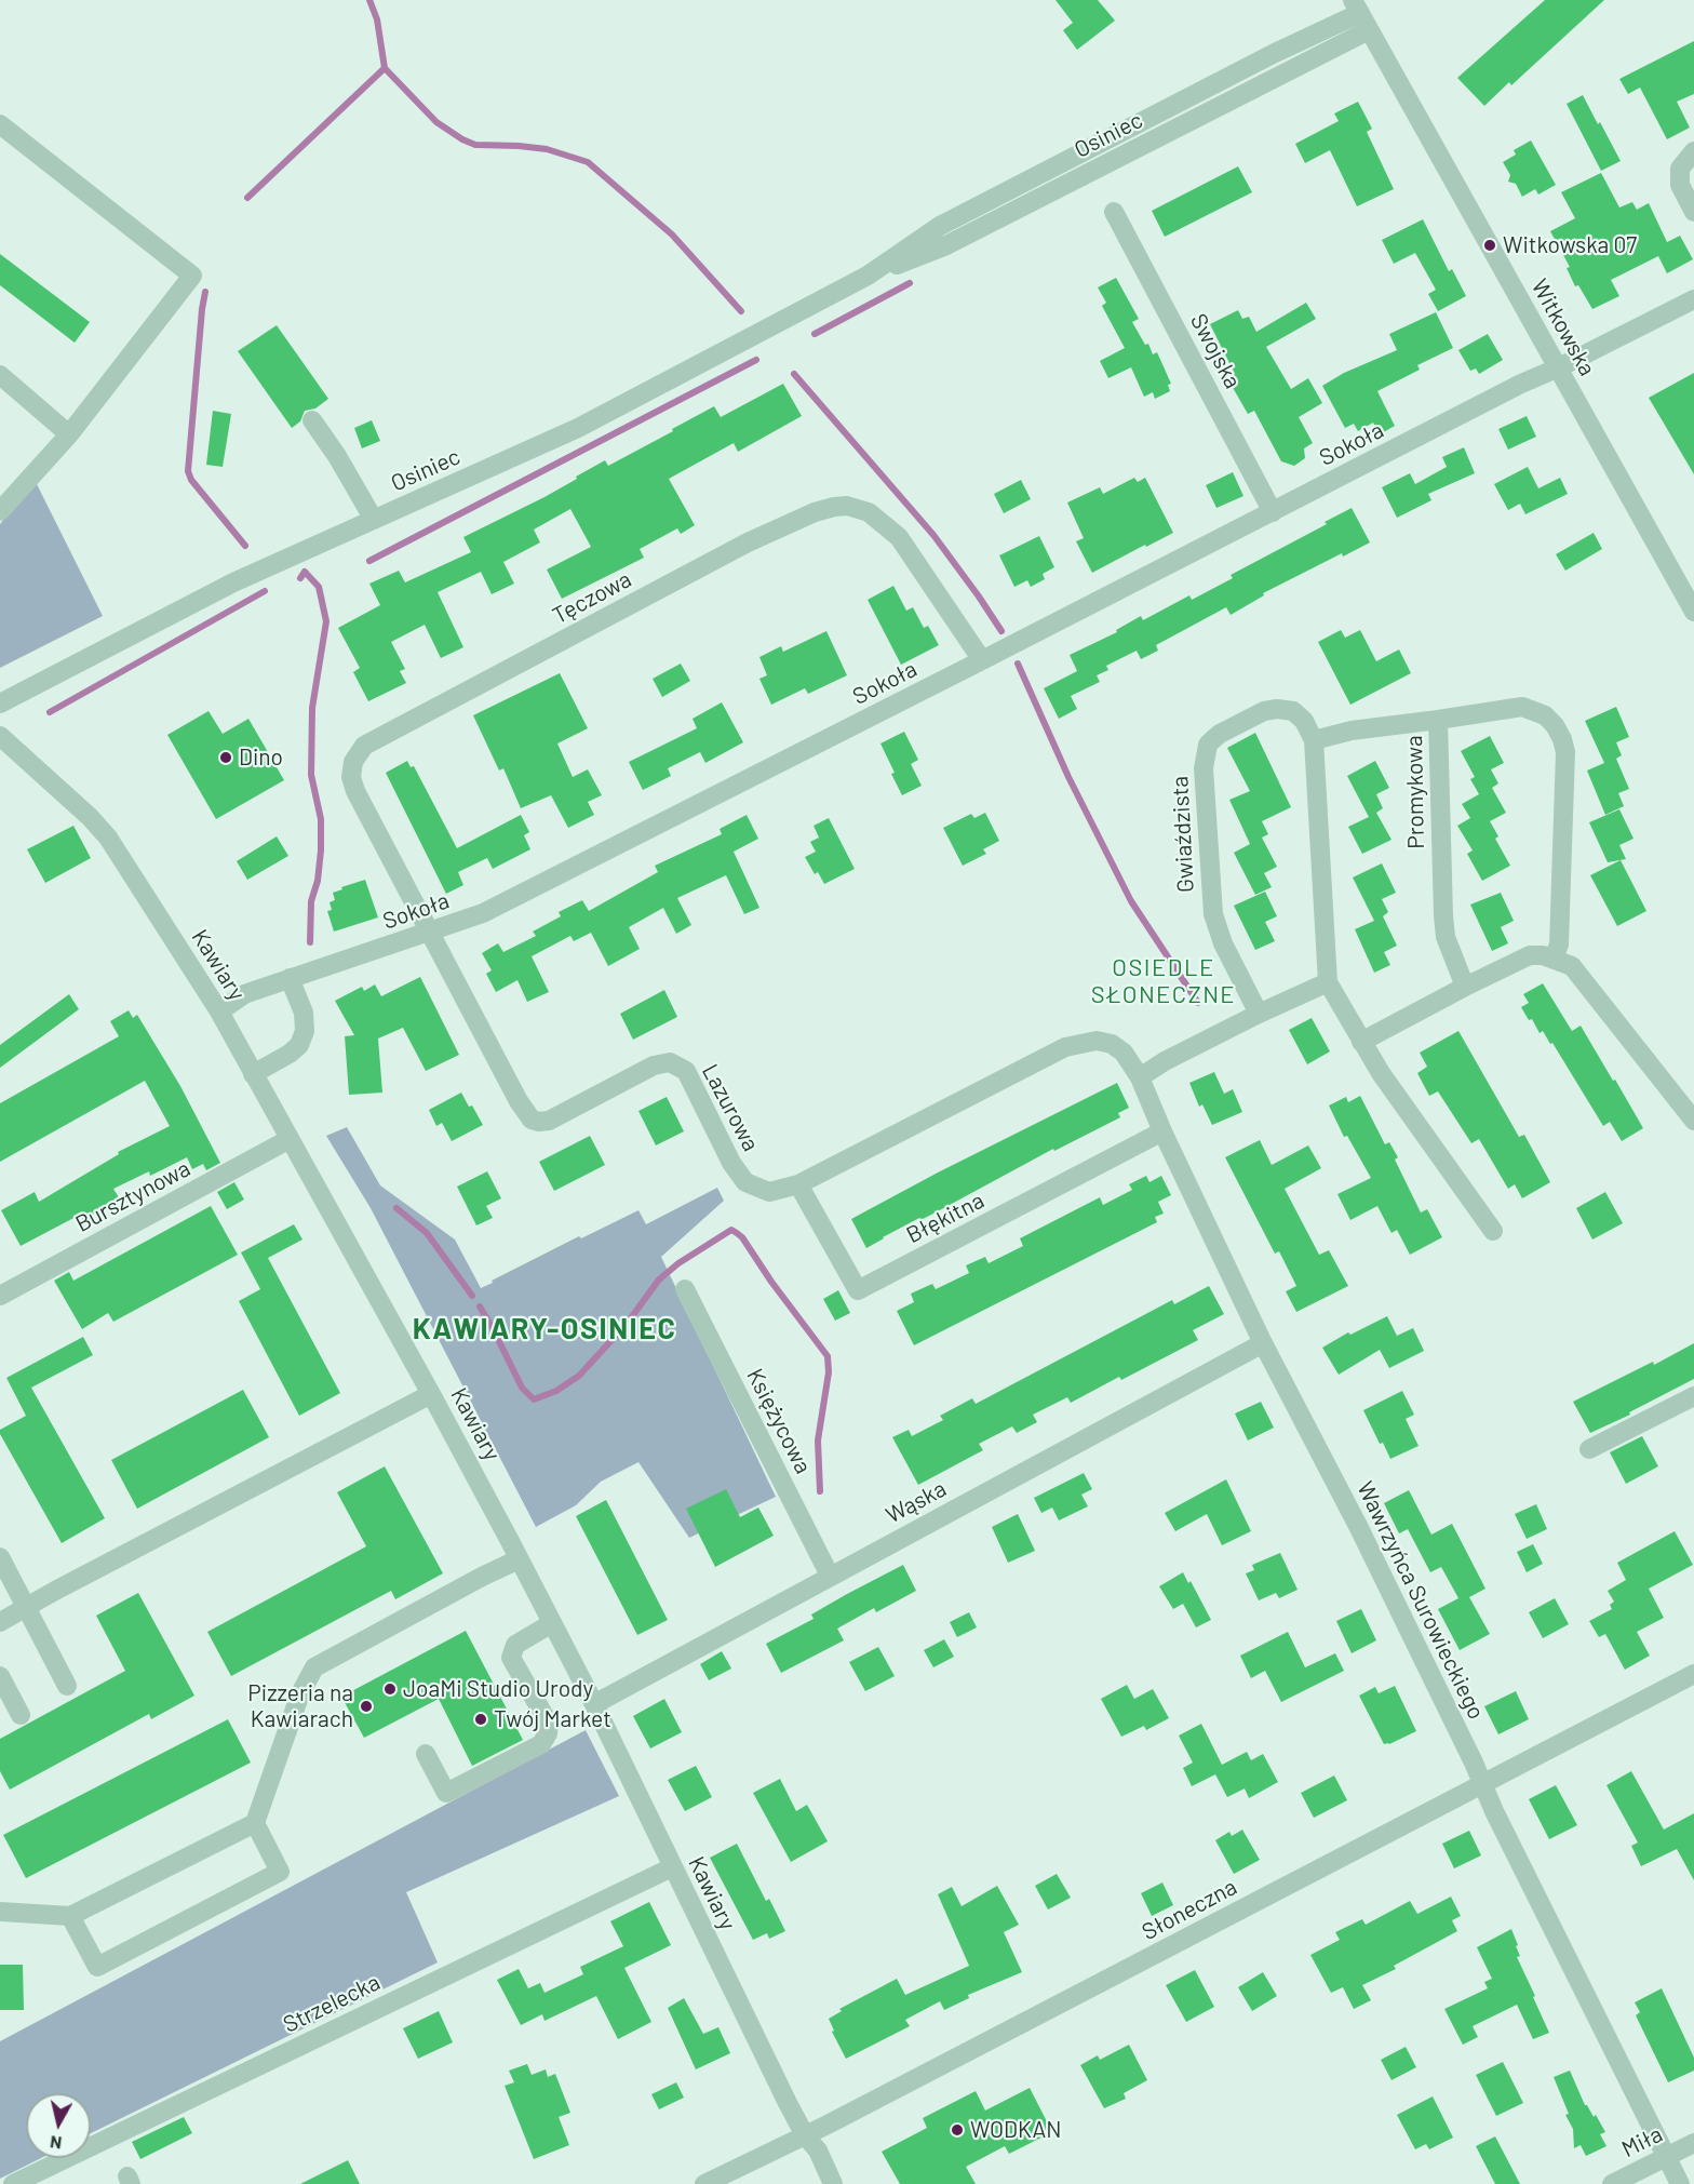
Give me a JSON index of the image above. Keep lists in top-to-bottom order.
{
  "streets": {
    "street": [
      "Osiniec",
      "Witkowska",
      "Swojska",
      "Sokoła",
      "Tęczowa",
      "Promykowa",
      "Gwiaździsta",
      "Kawiary",
      "Lazurowa",
      "Bursztynowa",
      "Błękitna",
      "Księżycowa",
      "Wąska",
      "Wawrzyńca Surowieckiego",
      "Słoneczna",
      "Strzelecka",
      "Miła"
    ]
  },
  "crossings": [
    ["Osiniec", "Witkowska"],
    ["Witkowska", "Sokoła"],
    ["Swojska", "Sokoła"],
    ["Sokoła", "Tęczowa"],
    ["Sokoła", "Kawiary"],
    ["Sokoła", "Lazurowa"],
    ["Tęczowa", "Lazurowa"],
    ["Kawiary", "Bursztynowa"],
    ["Kawiary", "Wąska"],
    ["Kawiary", "Słoneczna"],
    ["Kawiary", "Strzelecka"],
    ["Lazurowa", "Błękitna"],
    ["Lazurowa", "Wawrzyńca Surowieckiego"],
    ["Błękitna", "Wawrzyńca Surowieckiego"],
    ["Księżycowa", "Wąska"],
    ["Wąska", "Wawrzyńca Surowieckiego"],
    ["Wawrzyńca Surowieckiego", "Słoneczna"],
    ["Wawrzyńca Surowieckiego", "Miła"]
  ],
  "districts": ["OSIEDLE SŁONECZNE", "KAWIARY-OSINIEC"],
  "places": [
    "Witkowska 07",
    "Dino",
    "JoaMi Studio Urody",
    "Pizzeria na Kawiarach",
    "Twój Market",
    "WODKAN"
  ],
  "north": "bottom"
}
